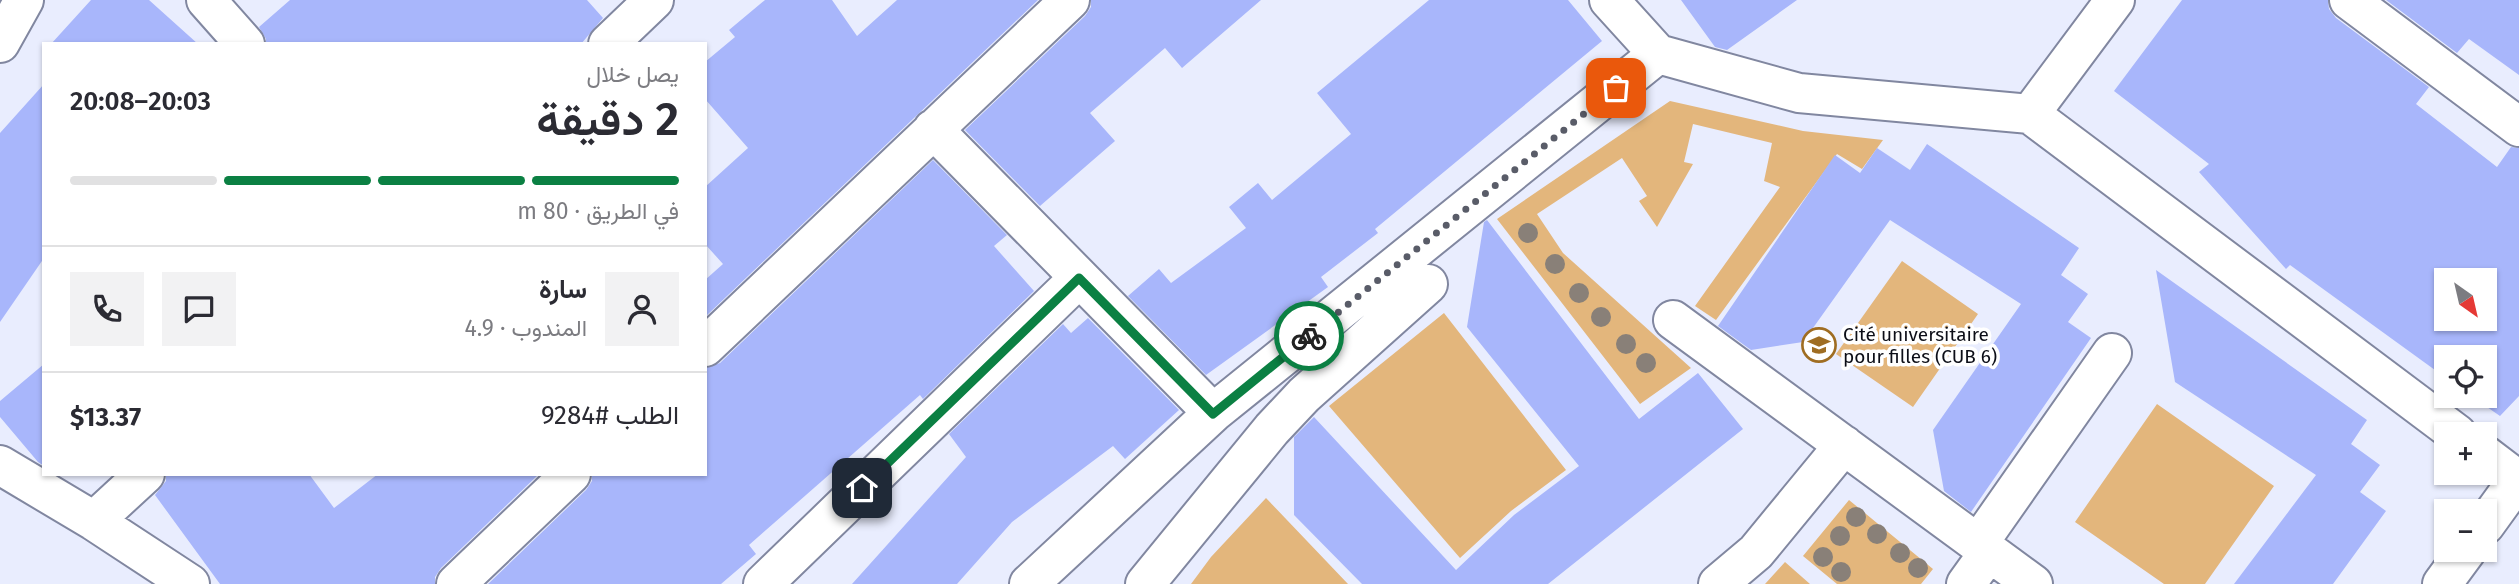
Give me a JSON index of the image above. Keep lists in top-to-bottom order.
{
  "places": {
    "school or university": ["Cité universitaire pour filles (CUB 6)"]
  },
  "north": "bottom right",
  "page": {
    "heading": ["2 دقيقة", "يصل خلال", "20:03–20:08"],
    "panel": [
      "سارة",
      "المندوب · 4.9",
      "الطلب #9284",
      "$13.37"
    ],
    "bar": "في الطريق · 80 m",
    "map_buttons": ["+", "−"]
  }
}
